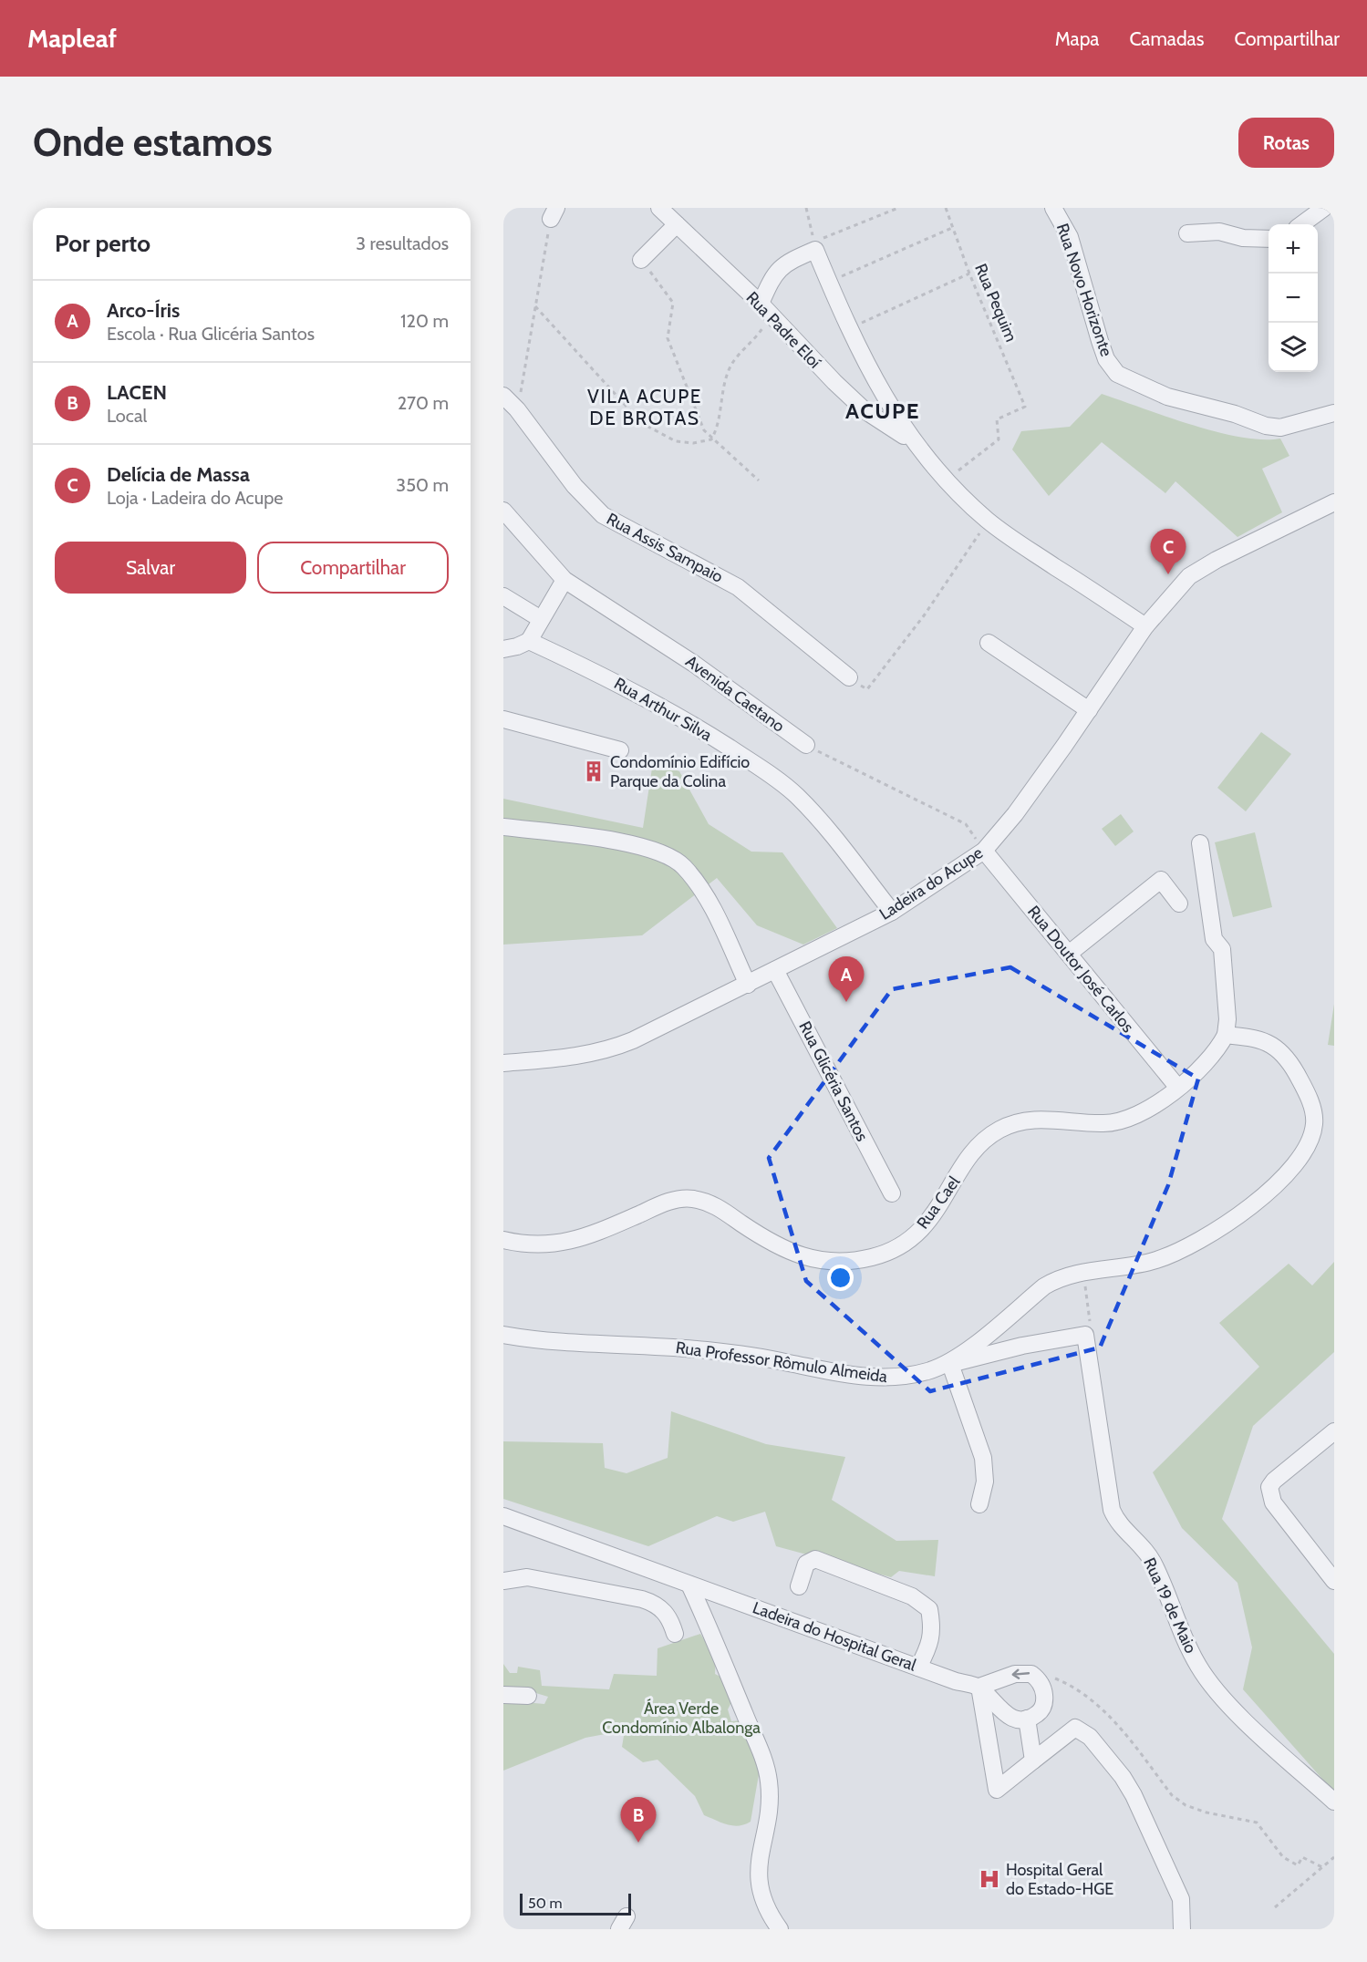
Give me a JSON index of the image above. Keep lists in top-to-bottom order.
{
  "streets": {
    "street": [
      "Rua Novo Horizonte",
      "Rua Padre Eloí",
      "Rua Assis Sampaio",
      "Avenida Caetano",
      "Rua Arthur Silva",
      "Ladeira do Acupe",
      "Rua Doutor José Carlos",
      "Rua Glicéria Santos",
      "Rua Cael",
      "Rua Professor Rômulo Almeida",
      "Rua 19 de Maio",
      "Ladeira do Hospital Geral"
    ],
    "path": ["Rua Pequim"]
  },
  "crossings": [
    ["Rua Pequim", "Rua Padre Eloí"],
    ["Rua Padre Eloí", "Ladeira do Acupe"],
    ["Rua Arthur Silva", "Ladeira do Acupe"],
    ["Ladeira do Acupe", "Rua Doutor José Carlos"],
    ["Ladeira do Acupe", "Rua Glicéria Santos"],
    ["Rua Doutor José Carlos", "Rua Cael"]
  ],
  "districts": ["VILA ACUPE DE BROTAS", "ACUPE"],
  "parks": ["Área Verde Condomínio Albalonga"],
  "places": {
    "building": ["Condomínio Edifício Parque da Colina"],
    "hospital": ["Hospital Geral do Estado-HGE"]
  },
  "scale_bar": "50 m",
  "page": {
    "header": "Mapleaf",
    "nav": ["Mapa", "Camadas", "Compartilhar"],
    "buttons": [
      "Rotas",
      ["Salvar", "Compartilhar"]
    ],
    "title": "Onde estamos",
    "heading": ["Por perto", "3 resultados"],
    "map_buttons": ["+", "−"],
    "list": [
      {
        "mark": "A",
        "name": "Arco-Íris",
        "note": "Escola · Rua Glicéria Santos",
        "value": "120 m"
      },
      {
        "mark": "B",
        "name": "LACEN",
        "note": "Local",
        "value": "270 m"
      },
      {
        "mark": "C",
        "name": "Delícia de Massa",
        "note": "Loja · Ladeira do Acupe",
        "value": "350 m"
      }
    ],
    "pins": ["C", "A", "B"],
    "scale": "50 m"
  }
}
